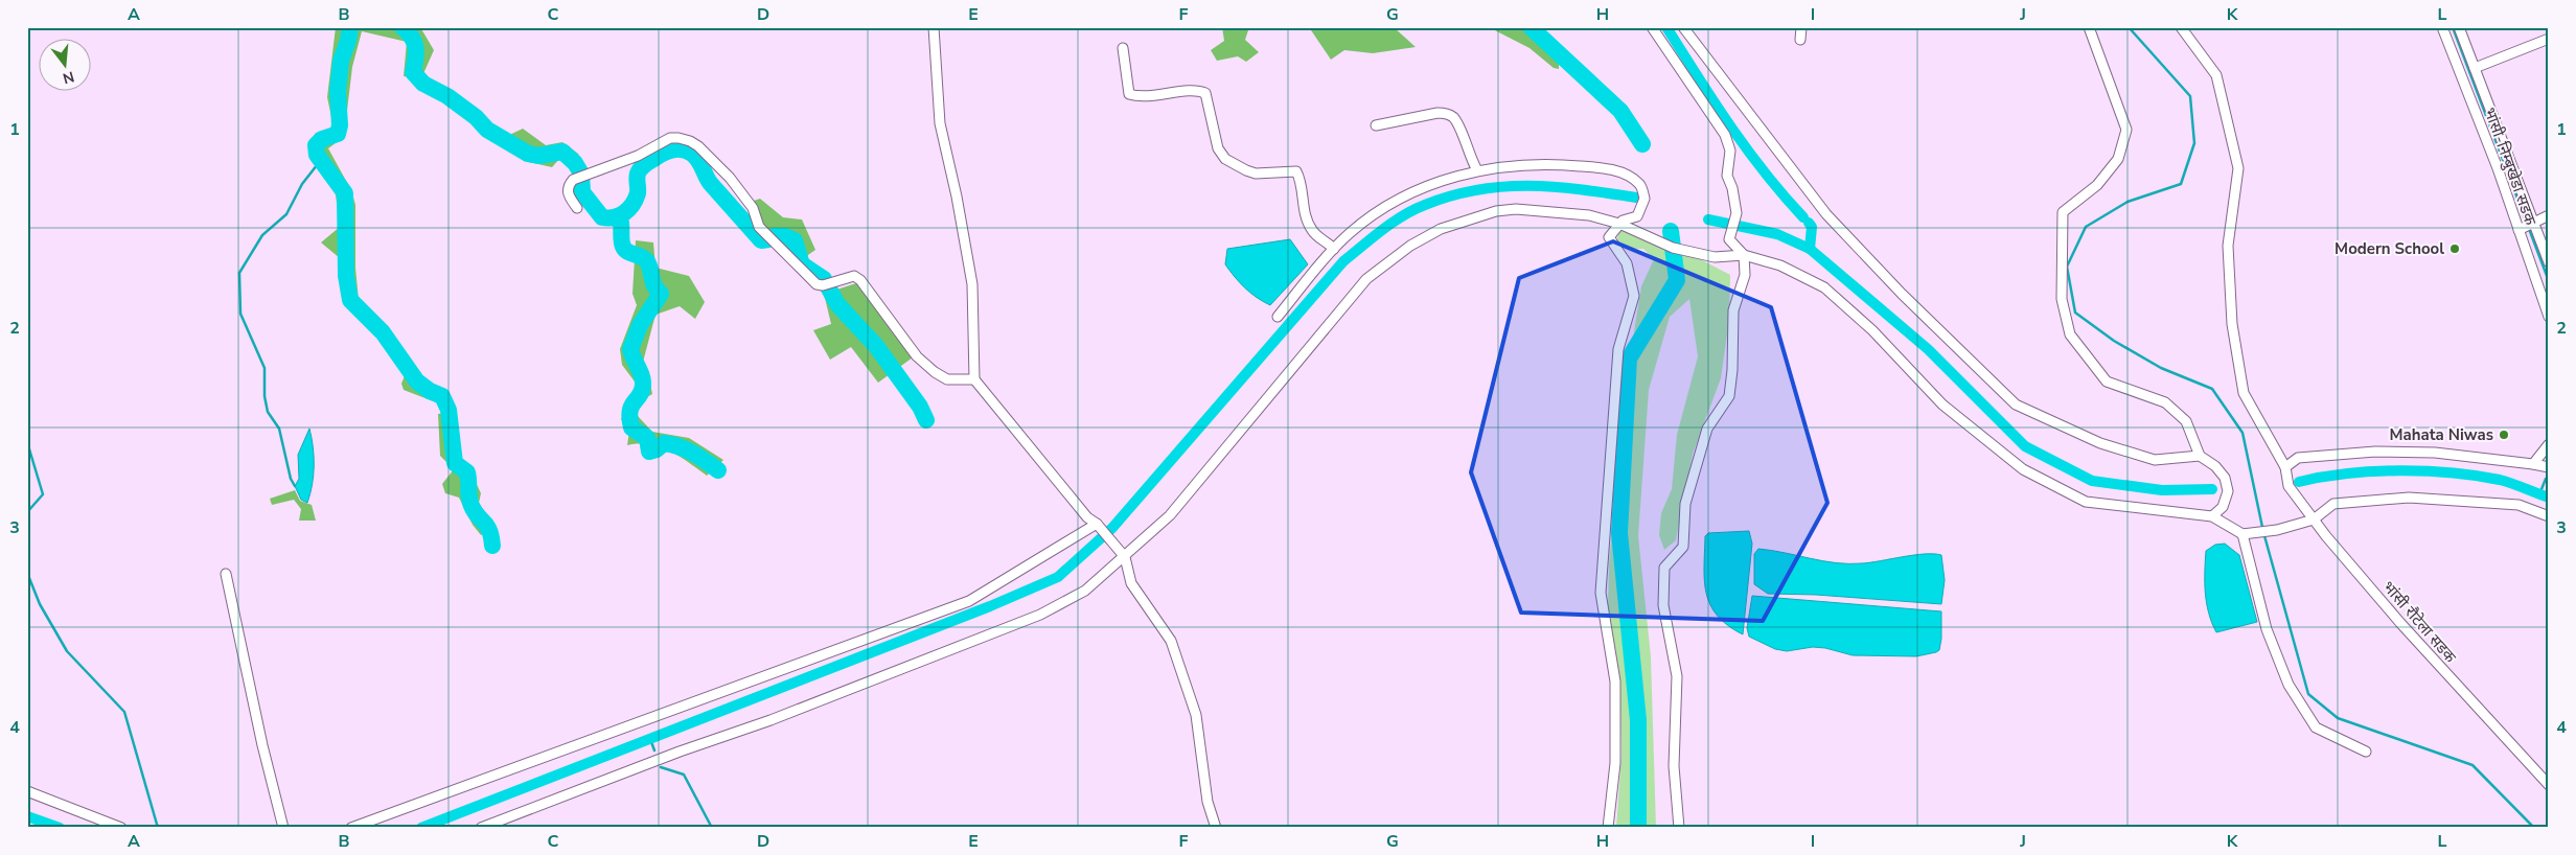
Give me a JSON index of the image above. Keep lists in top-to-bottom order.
{
  "streets": {
    "street": ["भांसी-निम्बुखेडा सडक", "भांसी रौटेला सडक"]
  },
  "places": ["Modern School", "Mahata Niwas"],
  "north": "bottom",
  "grid": {
    "columns": [
      "A",
      "B",
      "C",
      "D",
      "E",
      "F",
      "G",
      "H",
      "I",
      "J",
      "K",
      "L"
    ],
    "rows": [
      "1",
      "2",
      "3",
      "4"
    ]
  }
}
